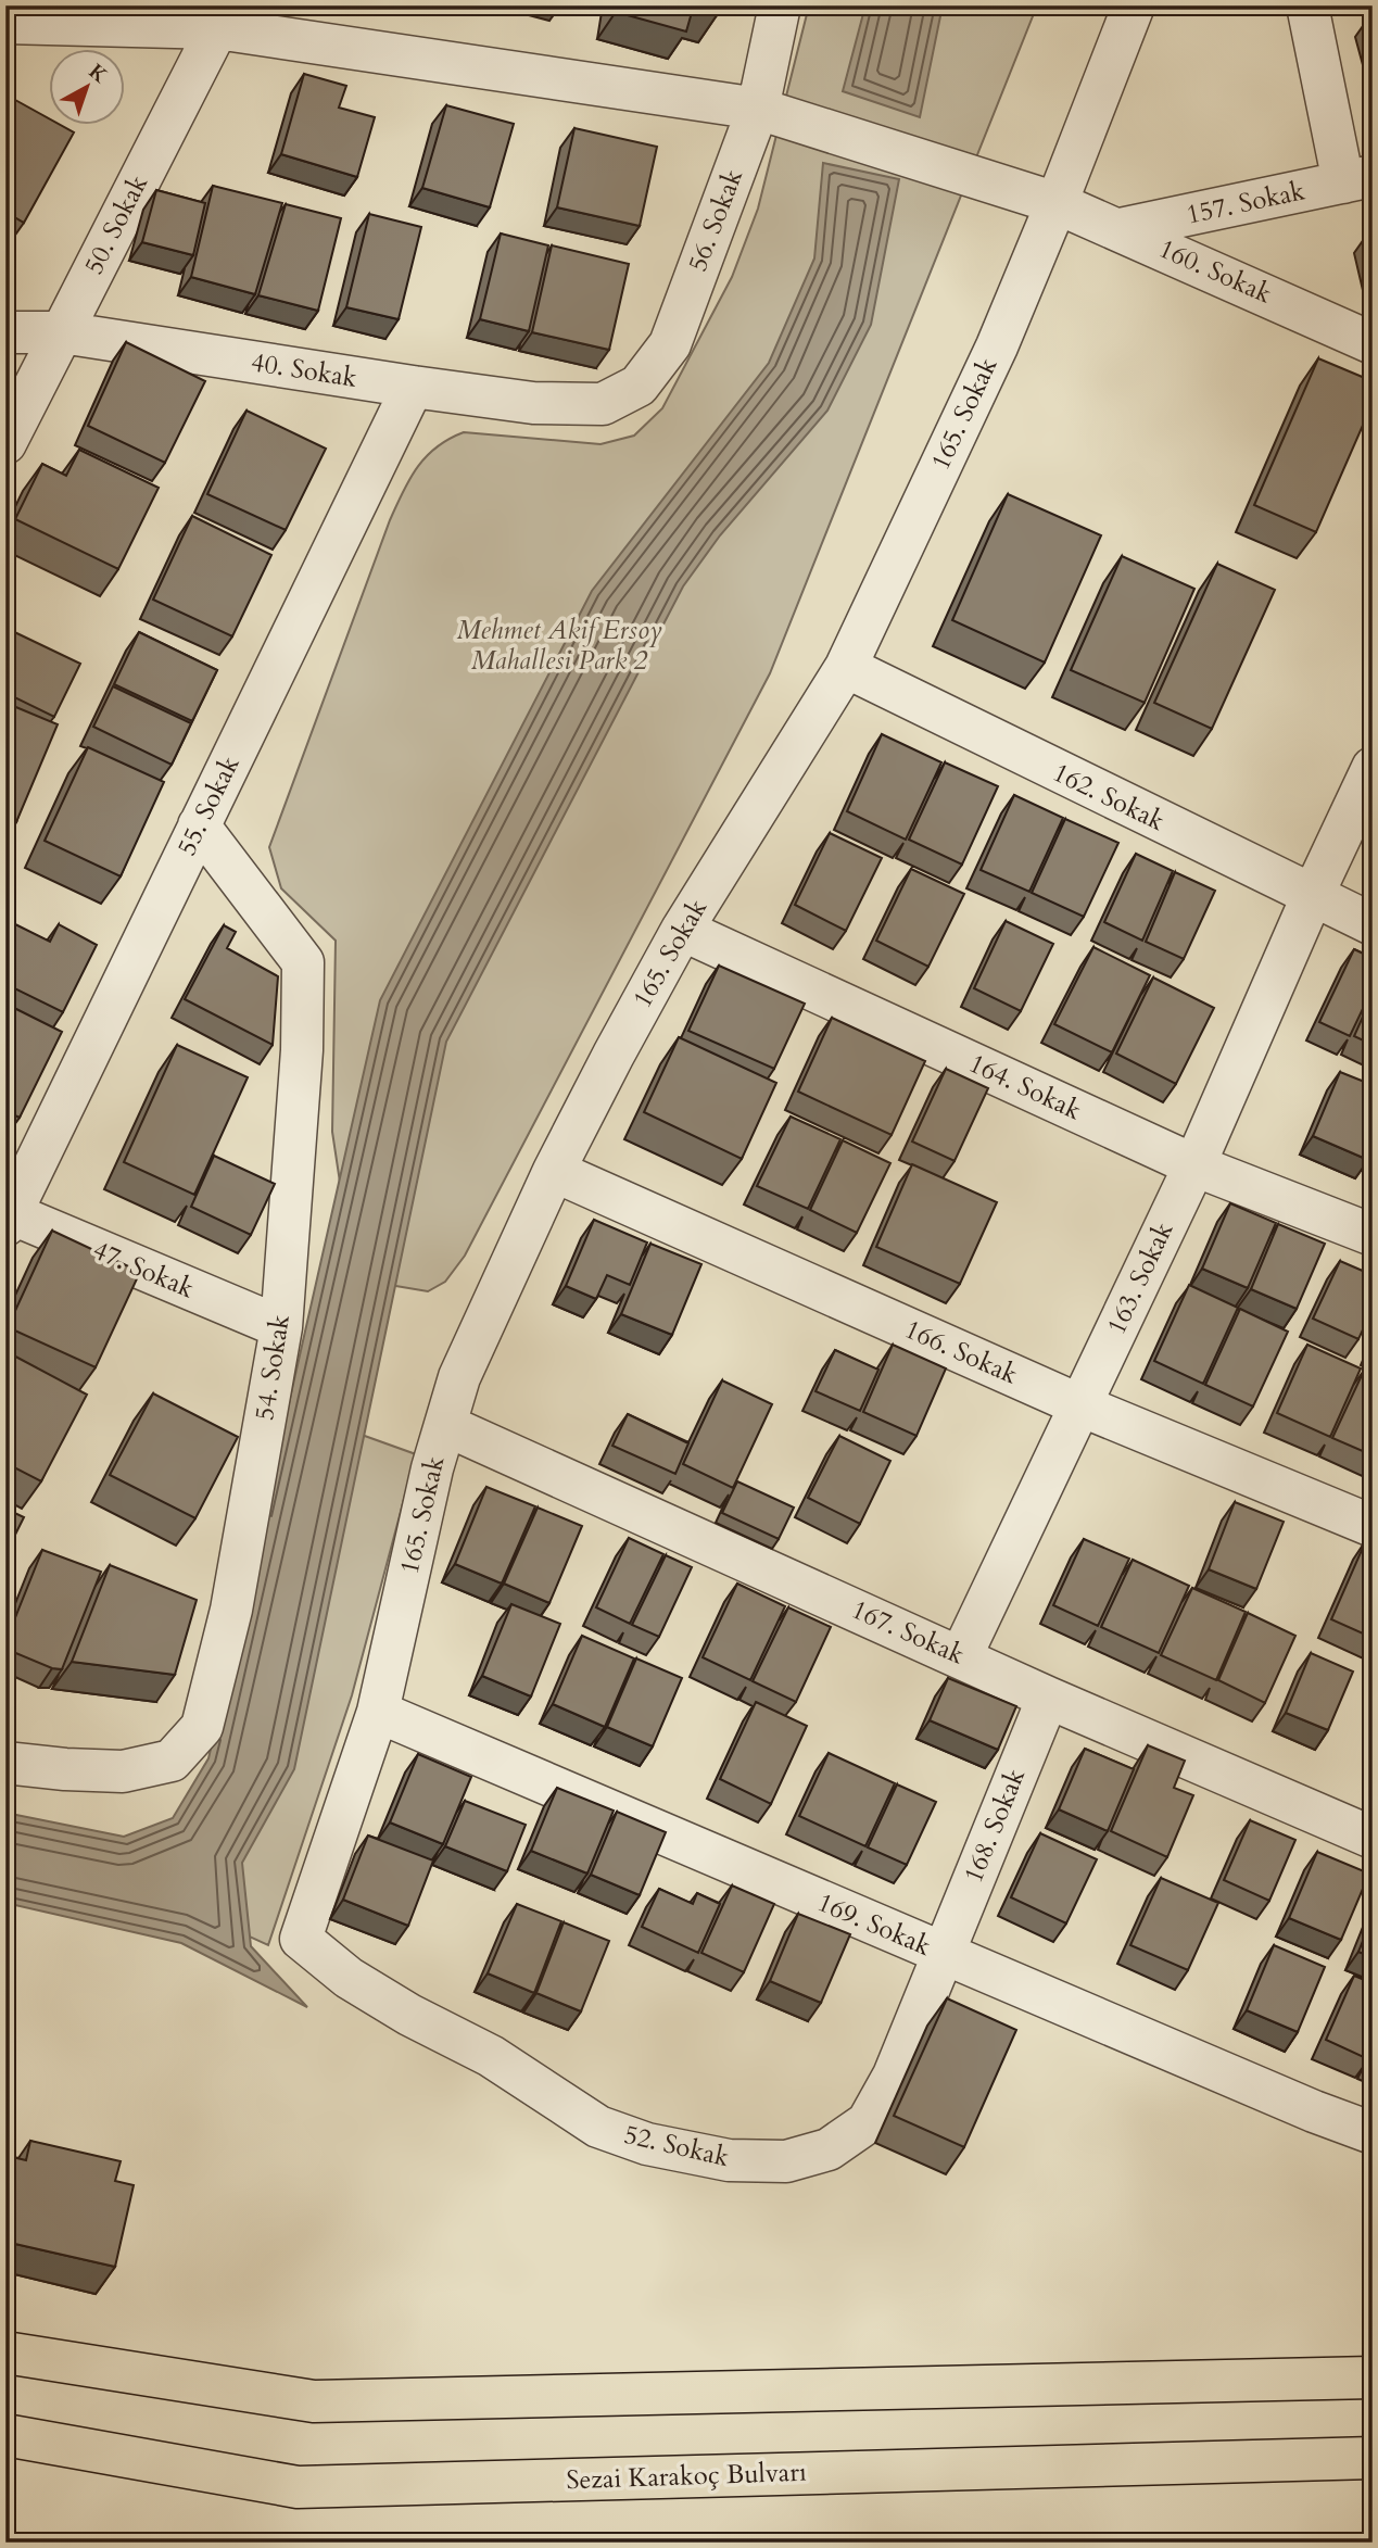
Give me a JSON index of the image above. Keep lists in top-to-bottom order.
{
  "streets": {
    "main road": ["Sezai Karakoç Bulvarı"],
    "street": [
      "157. Sokak",
      "56. Sokak",
      "50. Sokak",
      "160. Sokak",
      "40. Sokak",
      "165. Sokak",
      "162. Sokak",
      "55. Sokak",
      "164. Sokak",
      "47. Sokak",
      "163. Sokak",
      "166. Sokak",
      "54. Sokak",
      "167. Sokak",
      "168. Sokak",
      "169. Sokak",
      "52. Sokak"
    ]
  },
  "crossings": [
    ["157. Sokak", "160. Sokak"],
    ["56. Sokak", "160. Sokak"],
    ["56. Sokak", "40. Sokak"],
    ["50. Sokak", "160. Sokak"],
    ["50. Sokak", "40. Sokak"],
    ["160. Sokak", "165. Sokak"],
    ["40. Sokak", "55. Sokak"],
    ["165. Sokak", "162. Sokak"],
    ["165. Sokak", "164. Sokak"],
    ["165. Sokak", "166. Sokak"],
    ["165. Sokak", "167. Sokak"],
    ["165. Sokak", "169. Sokak"],
    ["165. Sokak", "52. Sokak"],
    ["162. Sokak", "163. Sokak"],
    ["55. Sokak", "47. Sokak"],
    ["55. Sokak", "54. Sokak"],
    ["164. Sokak", "163. Sokak"],
    ["47. Sokak", "54. Sokak"],
    ["163. Sokak", "166. Sokak"],
    ["163. Sokak", "167. Sokak"],
    ["167. Sokak", "168. Sokak"],
    ["168. Sokak", "169. Sokak"],
    ["168. Sokak", "52. Sokak"],
    ["169. Sokak", "52. Sokak"]
  ],
  "parks": ["Mehmet Akif Ersoy Mahallesi Park 2"],
  "north": "top right"
}
